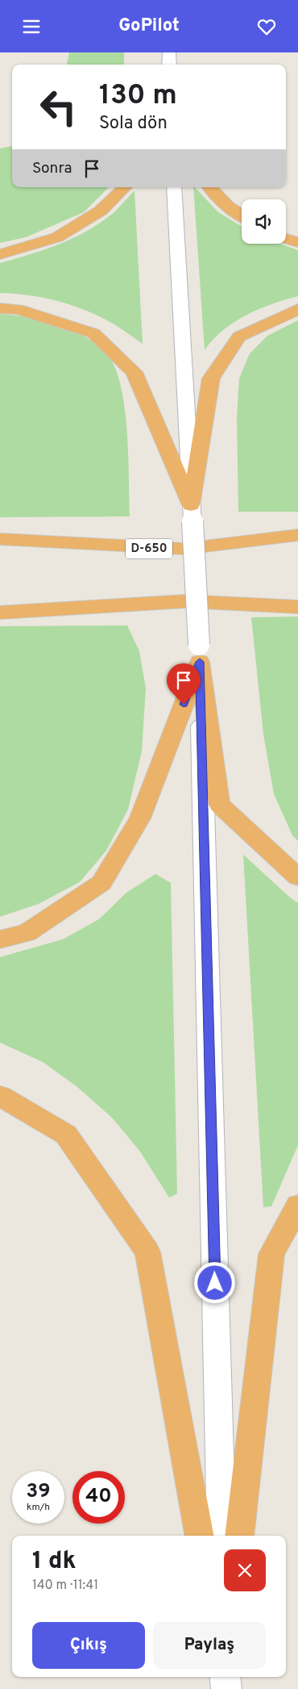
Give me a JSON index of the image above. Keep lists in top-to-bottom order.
{
  "streets": {
    "highway": ["D-650"]
  },
  "page": {
    "header": "GoPilot",
    "turn": ["130 m", "Sola dön"],
    "then": "Sonra",
    "speed": "39 km/h",
    "limit": "40",
    "heading": ["1 dk", "140 m · 11:41"],
    "buttons": ["Çıkış", "Paylaş"]
  }
}
